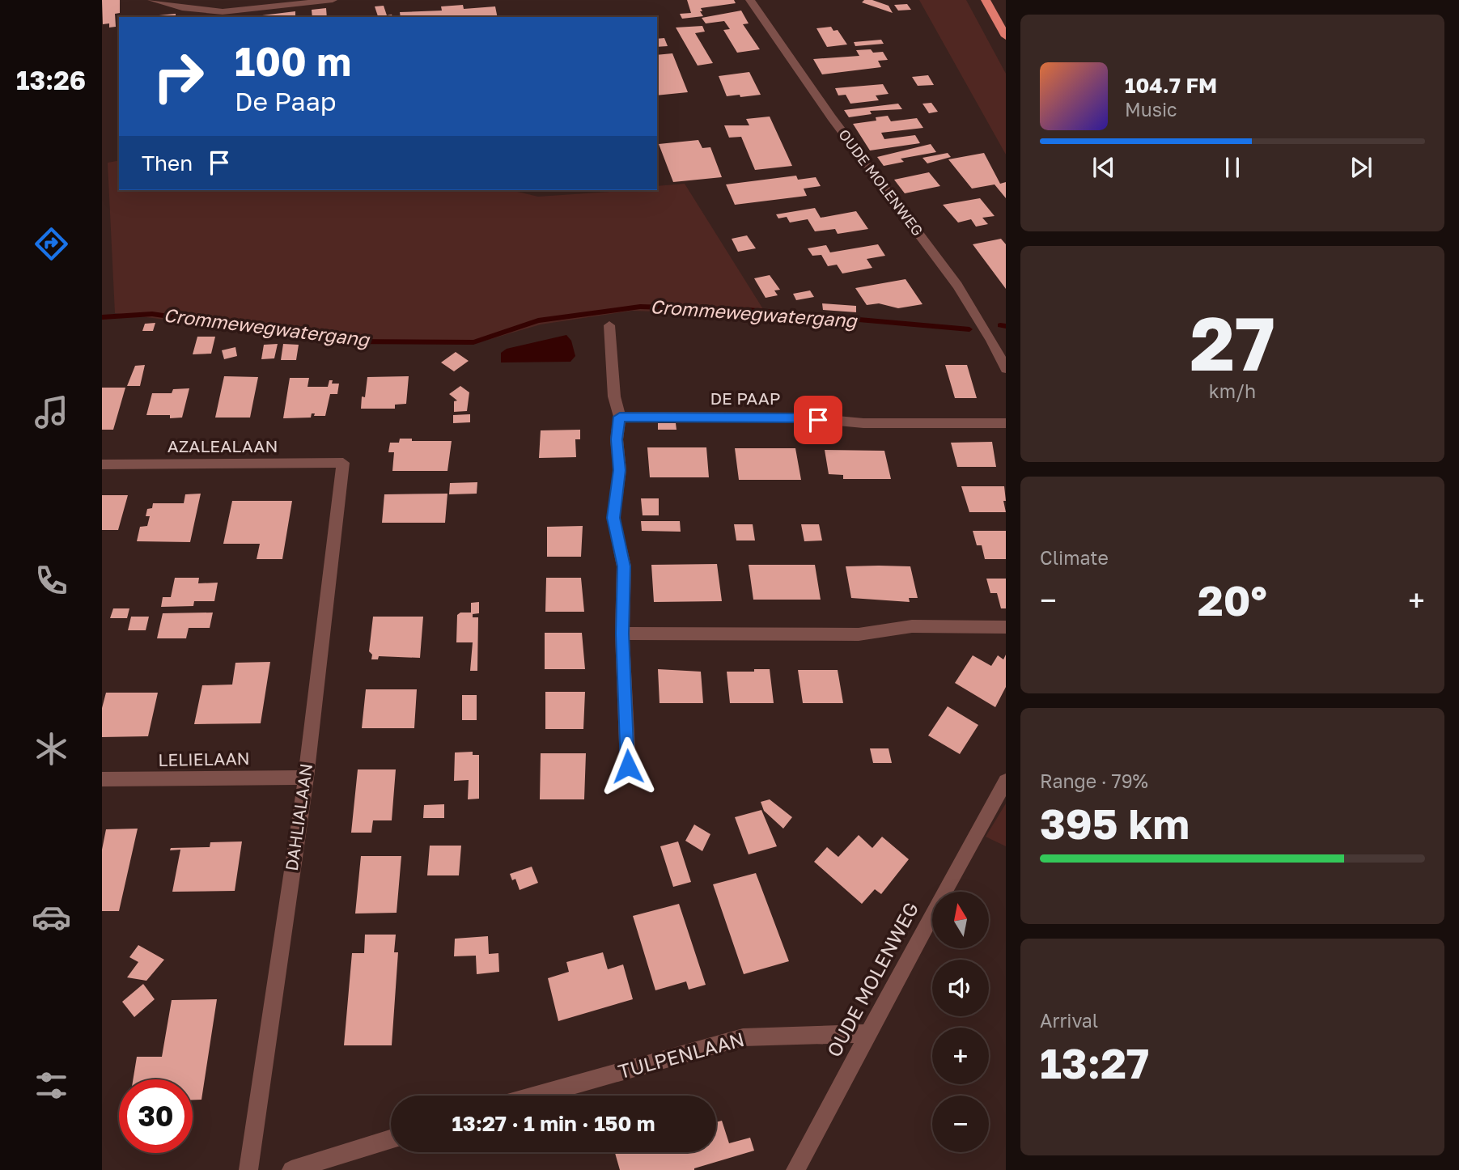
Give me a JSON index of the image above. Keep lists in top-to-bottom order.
{
  "streets": {
    "street": [
      "OUDE MOLENWEG",
      "DE PAAP",
      "AZALEALAAN",
      "LELIELAAN",
      "DAHLIALAAN",
      "TULPENLAAN"
    ]
  },
  "crossings": [
    ["OUDE MOLENWEG", "TULPENLAAN"],
    ["AZALEALAAN", "DAHLIALAAN"],
    ["LELIELAAN", "DAHLIALAAN"]
  ],
  "water": ["Crommewegwatergang"],
  "north": "top",
  "page": {
    "tabs": "13:26",
    "turn": ["100 m", "De Paap"],
    "song": ["104.7 FM", "Music"],
    "then": "Then",
    "tile": [
      ["27", "km/h"],
      "Climate",
      ["Range · 79%", "395 km"],
      ["Arrival", "13:27"]
    ],
    "heat": ["−", "20°", "+"],
    "map_buttons": ["+", "−"],
    "limit": "30",
    "trip": "13:27 · 1 min · 150 m"
  }
}
